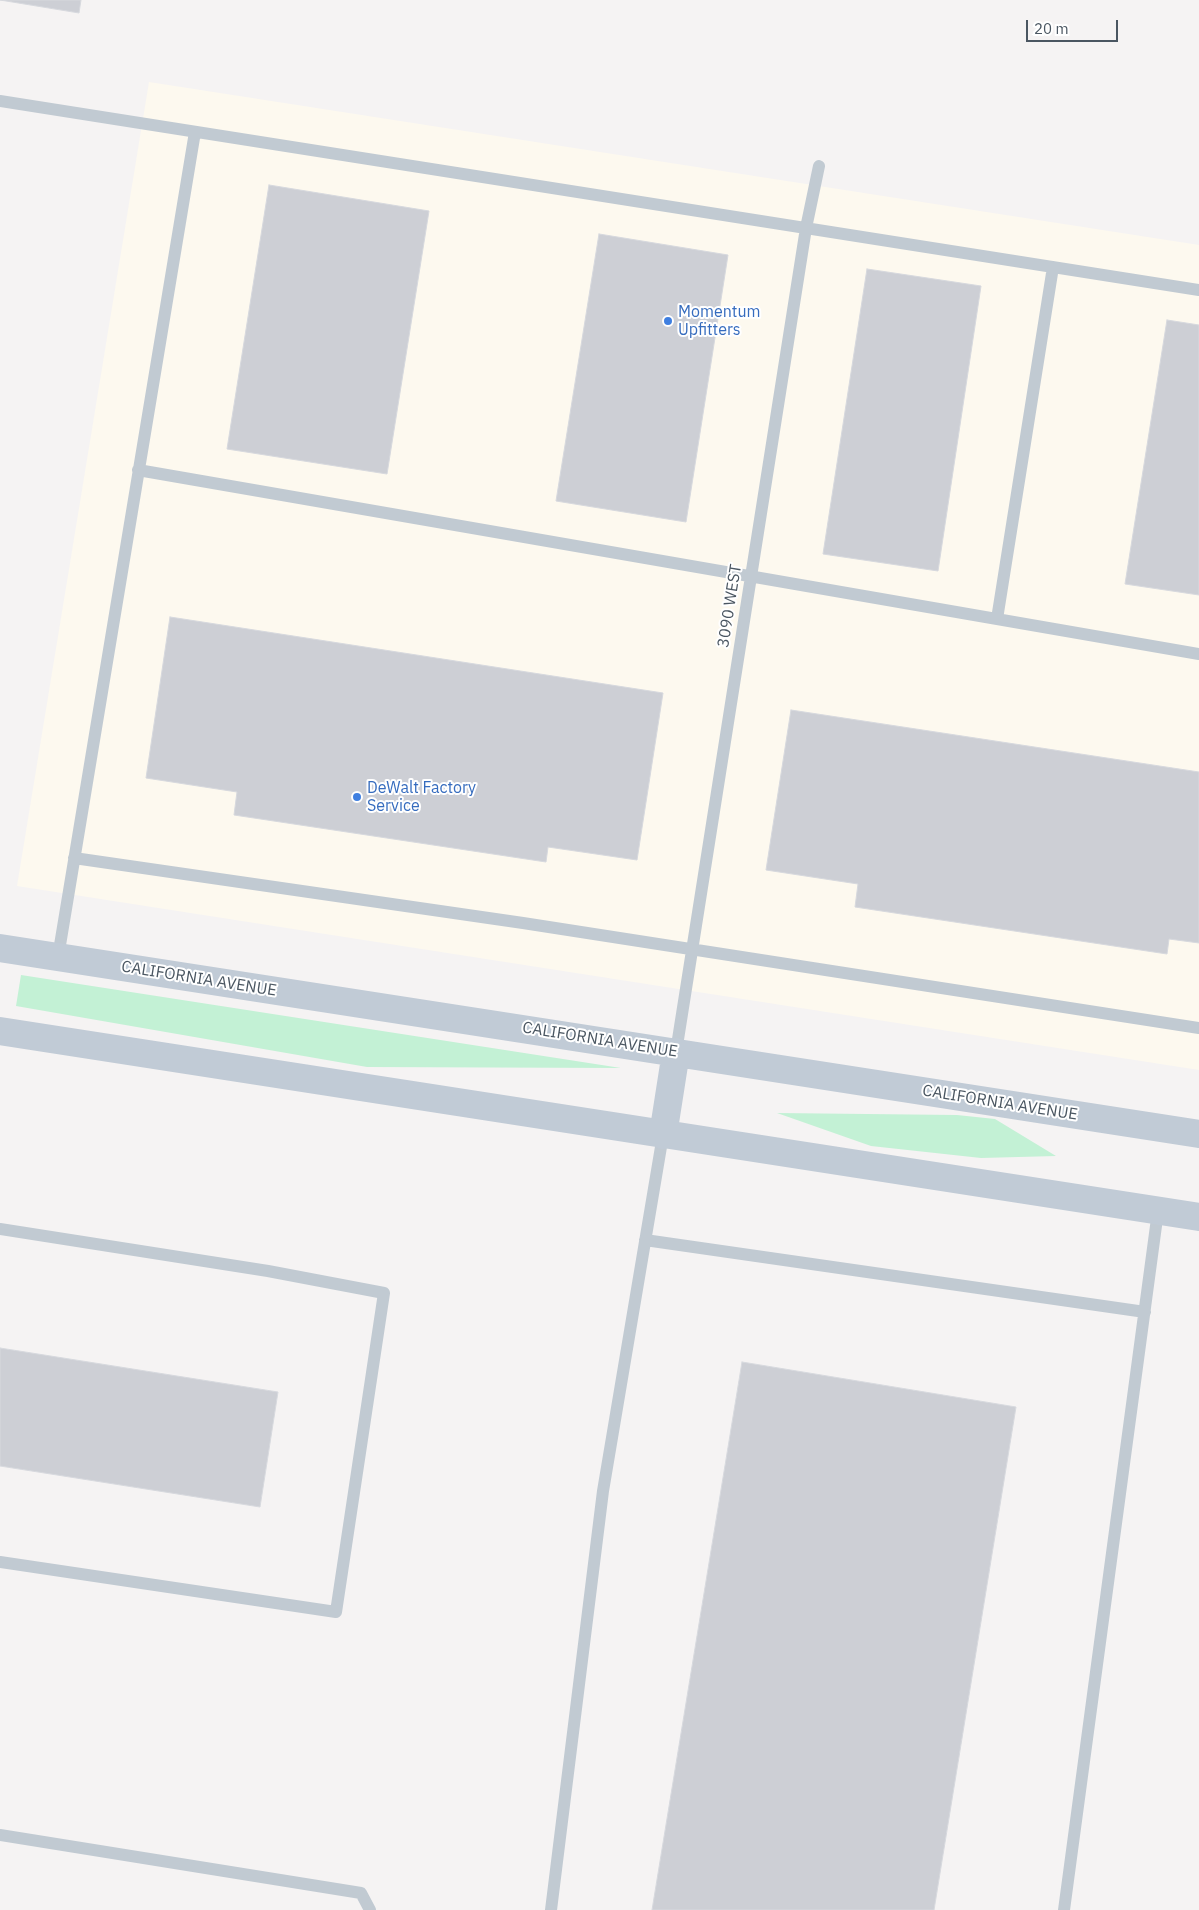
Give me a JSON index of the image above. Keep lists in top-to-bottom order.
{
  "streets": {
    "main road": ["CALIFORNIA AVENUE"],
    "lane": ["3090 WEST"]
  },
  "crossings": [
    ["3090 WEST", "CALIFORNIA AVENUE"]
  ],
  "places": ["Momentum Upfitters", "DeWalt Factory Service"],
  "scale_bar": "20 m"
}
